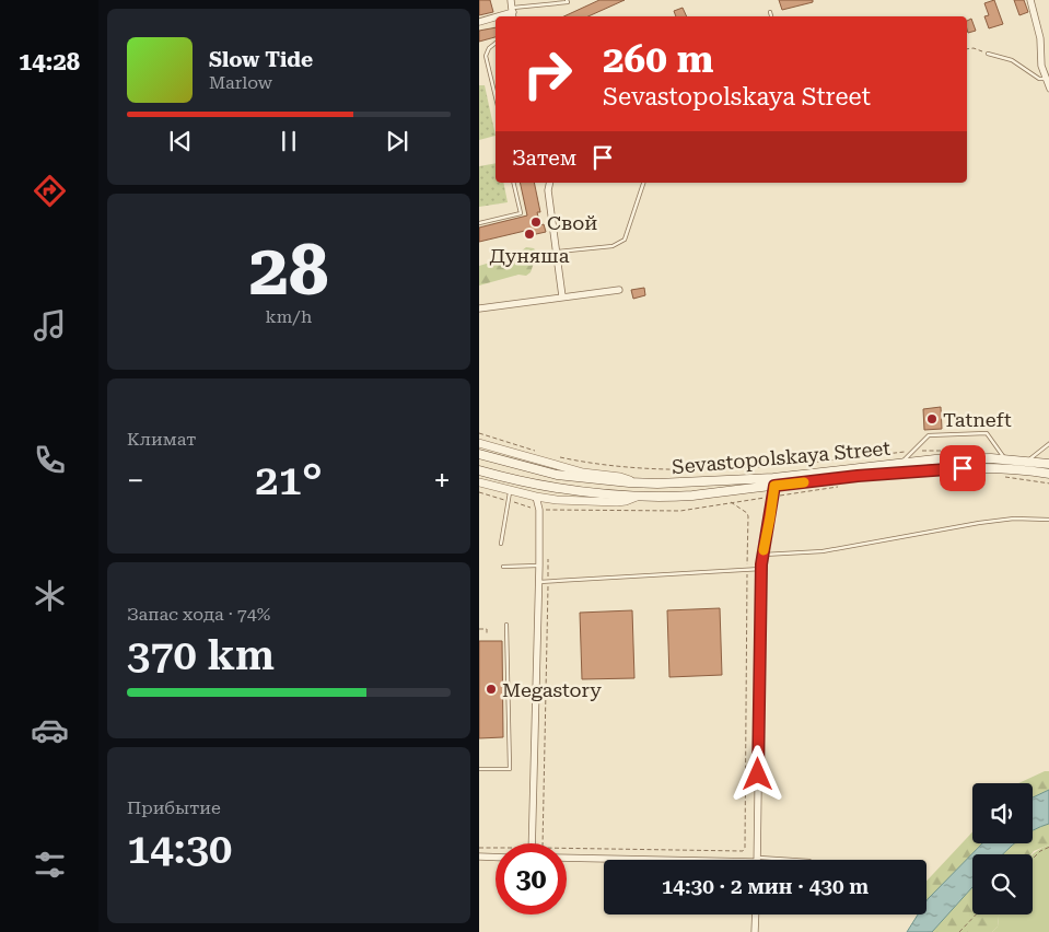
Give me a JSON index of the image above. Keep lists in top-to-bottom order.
{
  "streets": {
    "main road": ["Sevastopolskaya Street"]
  },
  "places": [
    "Свой",
    "Дуняша",
    "Tatneft",
    "Megastory"
  ],
  "page": {
    "tabs": "14:28",
    "turn": ["260 m", "Sevastopolskaya Street"],
    "song": ["Slow Tide", "Marlow"],
    "then": "Затем",
    "tile": [
      ["28", "km/h"],
      "Климат",
      ["Запас хода · 74%", "370 km"],
      ["Прибытие", "14:30"]
    ],
    "heat": ["−", "21°", "+"],
    "limit": "30",
    "trip": "14:30 · 2 мин · 430 m"
  }
}
